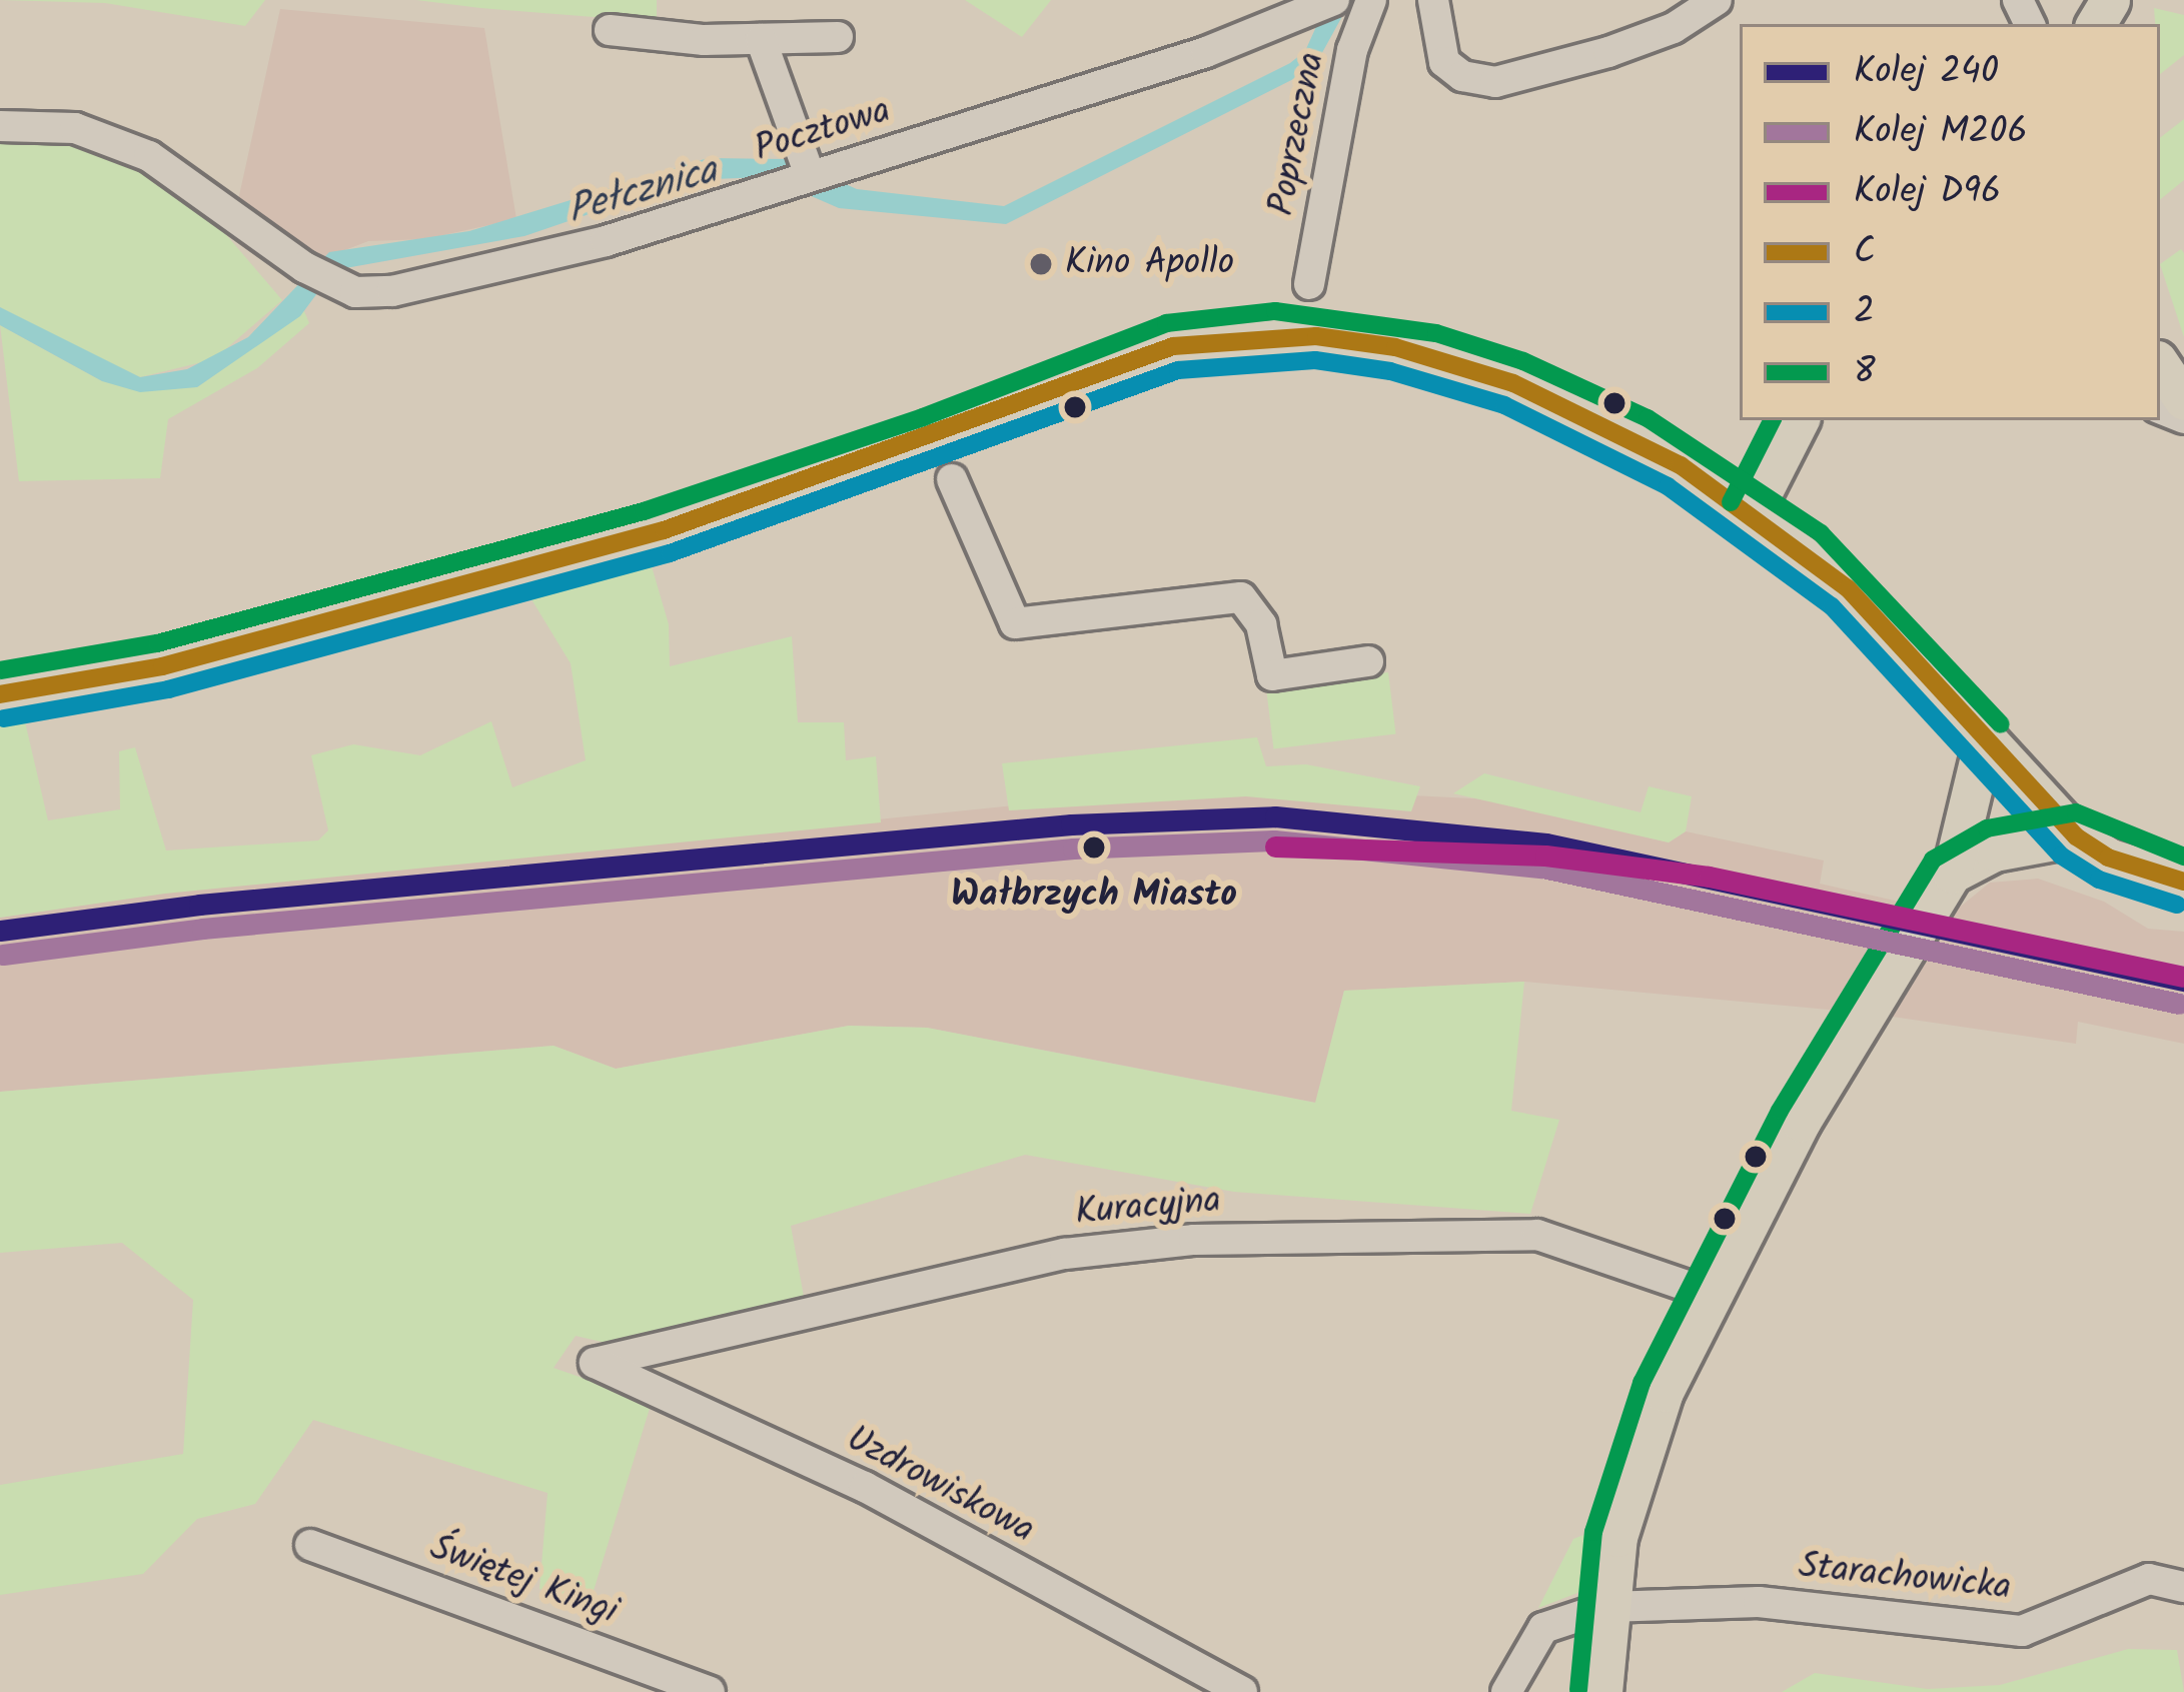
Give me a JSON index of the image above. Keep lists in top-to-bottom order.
{
  "streets": {
    "street": [
      "Pocztowa",
      "Poprzeczna",
      "Kuracyjna",
      "Uzdrowiskowa",
      "Starachowicka",
      "Świętej Kingi"
    ]
  },
  "crossings": [
    ["Kuracyjna", "Uzdrowiskowa"]
  ],
  "water": ["Pełcznica"],
  "places": ["Kino Apollo", "Wałbrzych Miasto"],
  "lines": [
    "transit line 8",
    "transit line C",
    "transit line 2",
    "rail line 240",
    "rail line M206",
    "rail line D96"
  ],
  "legend": [
    "Kolej 240",
    "Kolej M206",
    "Kolej D96",
    "C",
    "2",
    "8"
  ]
}
